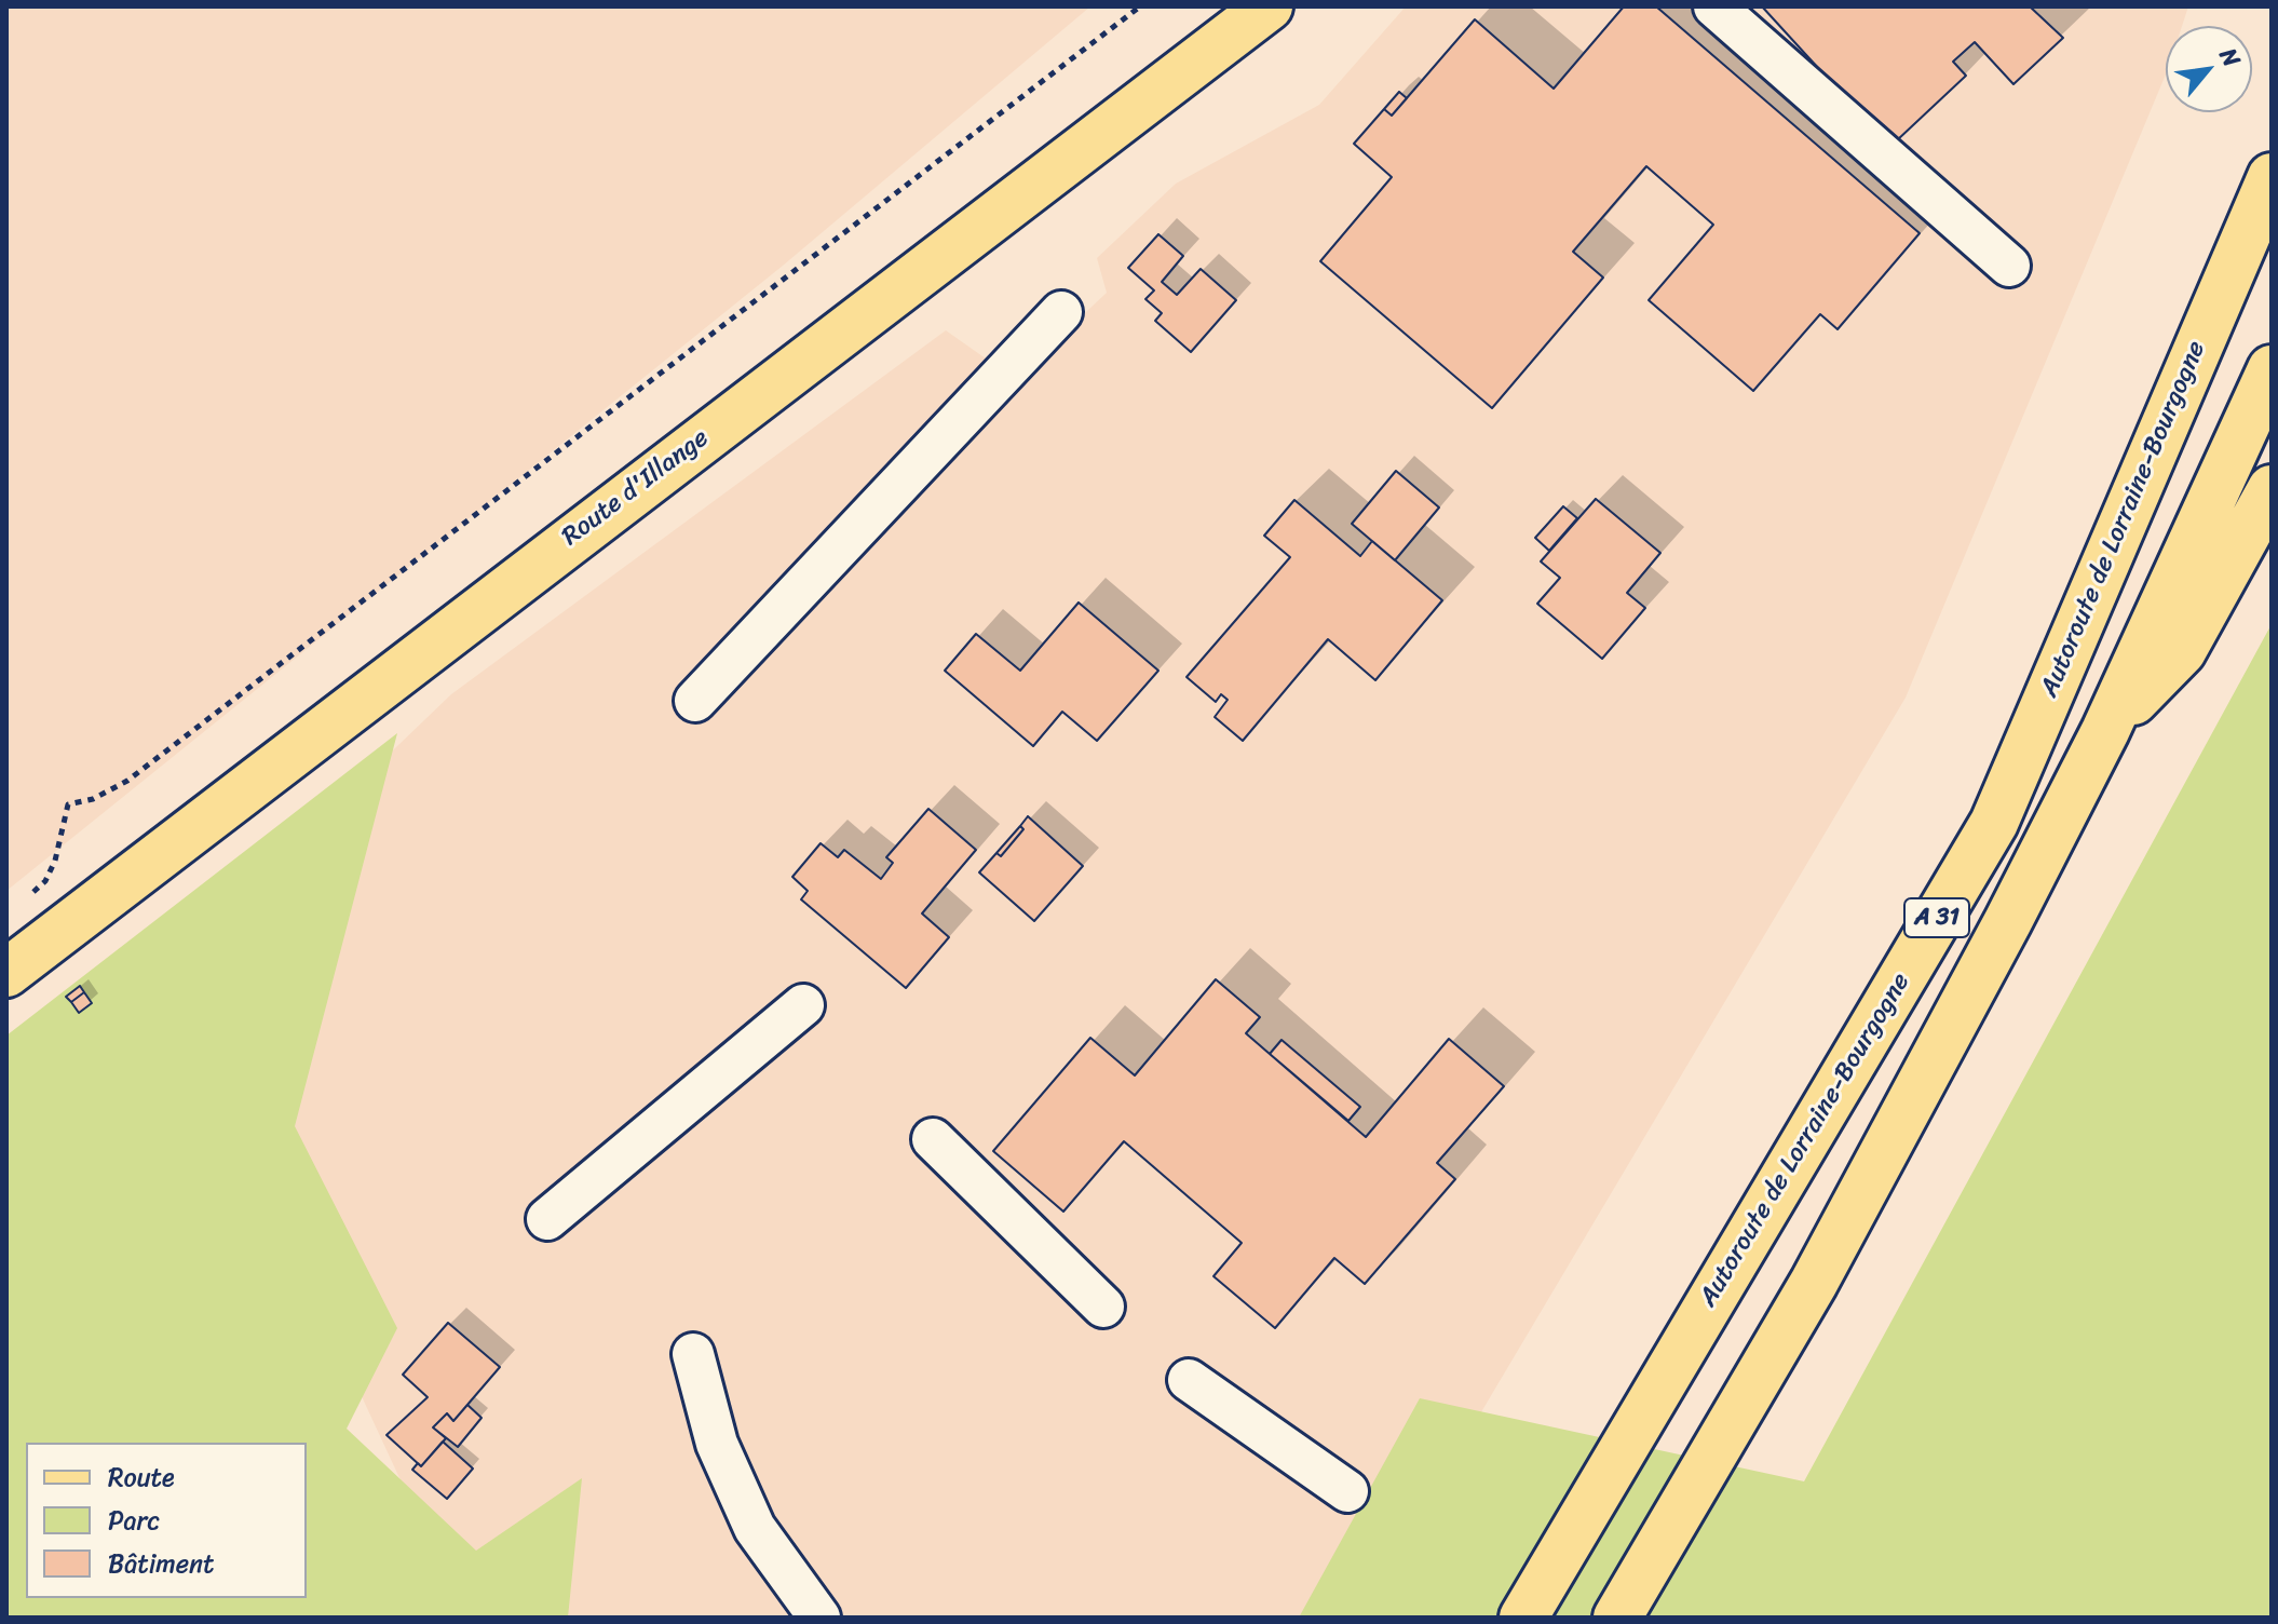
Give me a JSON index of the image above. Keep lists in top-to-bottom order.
{
  "streets": {
    "main road": ["Route d'Illange", "Autoroute de Lorraine-Bourgogne", "A 31"]
  },
  "legend": ["Route", "Parc", "Bâtiment"],
  "north": "top right"
}
